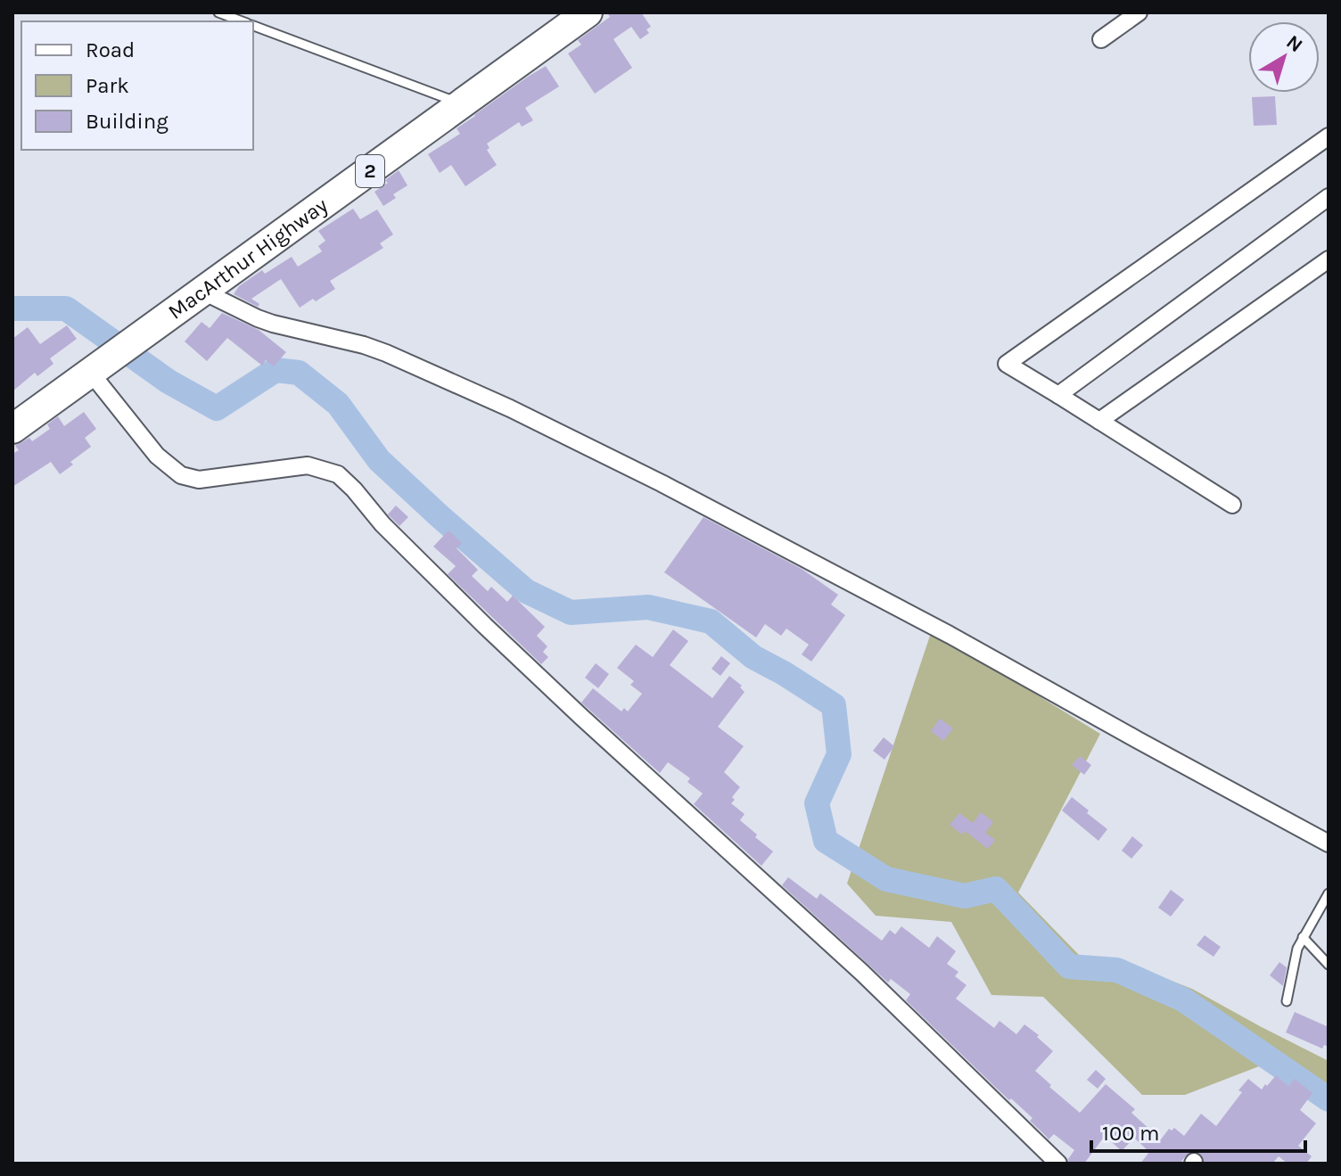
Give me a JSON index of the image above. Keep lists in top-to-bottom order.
{
  "streets": {
    "highway": ["2", "MacArthur Highway"]
  },
  "legend": ["Road", "Park", "Building"],
  "scale_bar": "100 m",
  "north": "top right"
}
